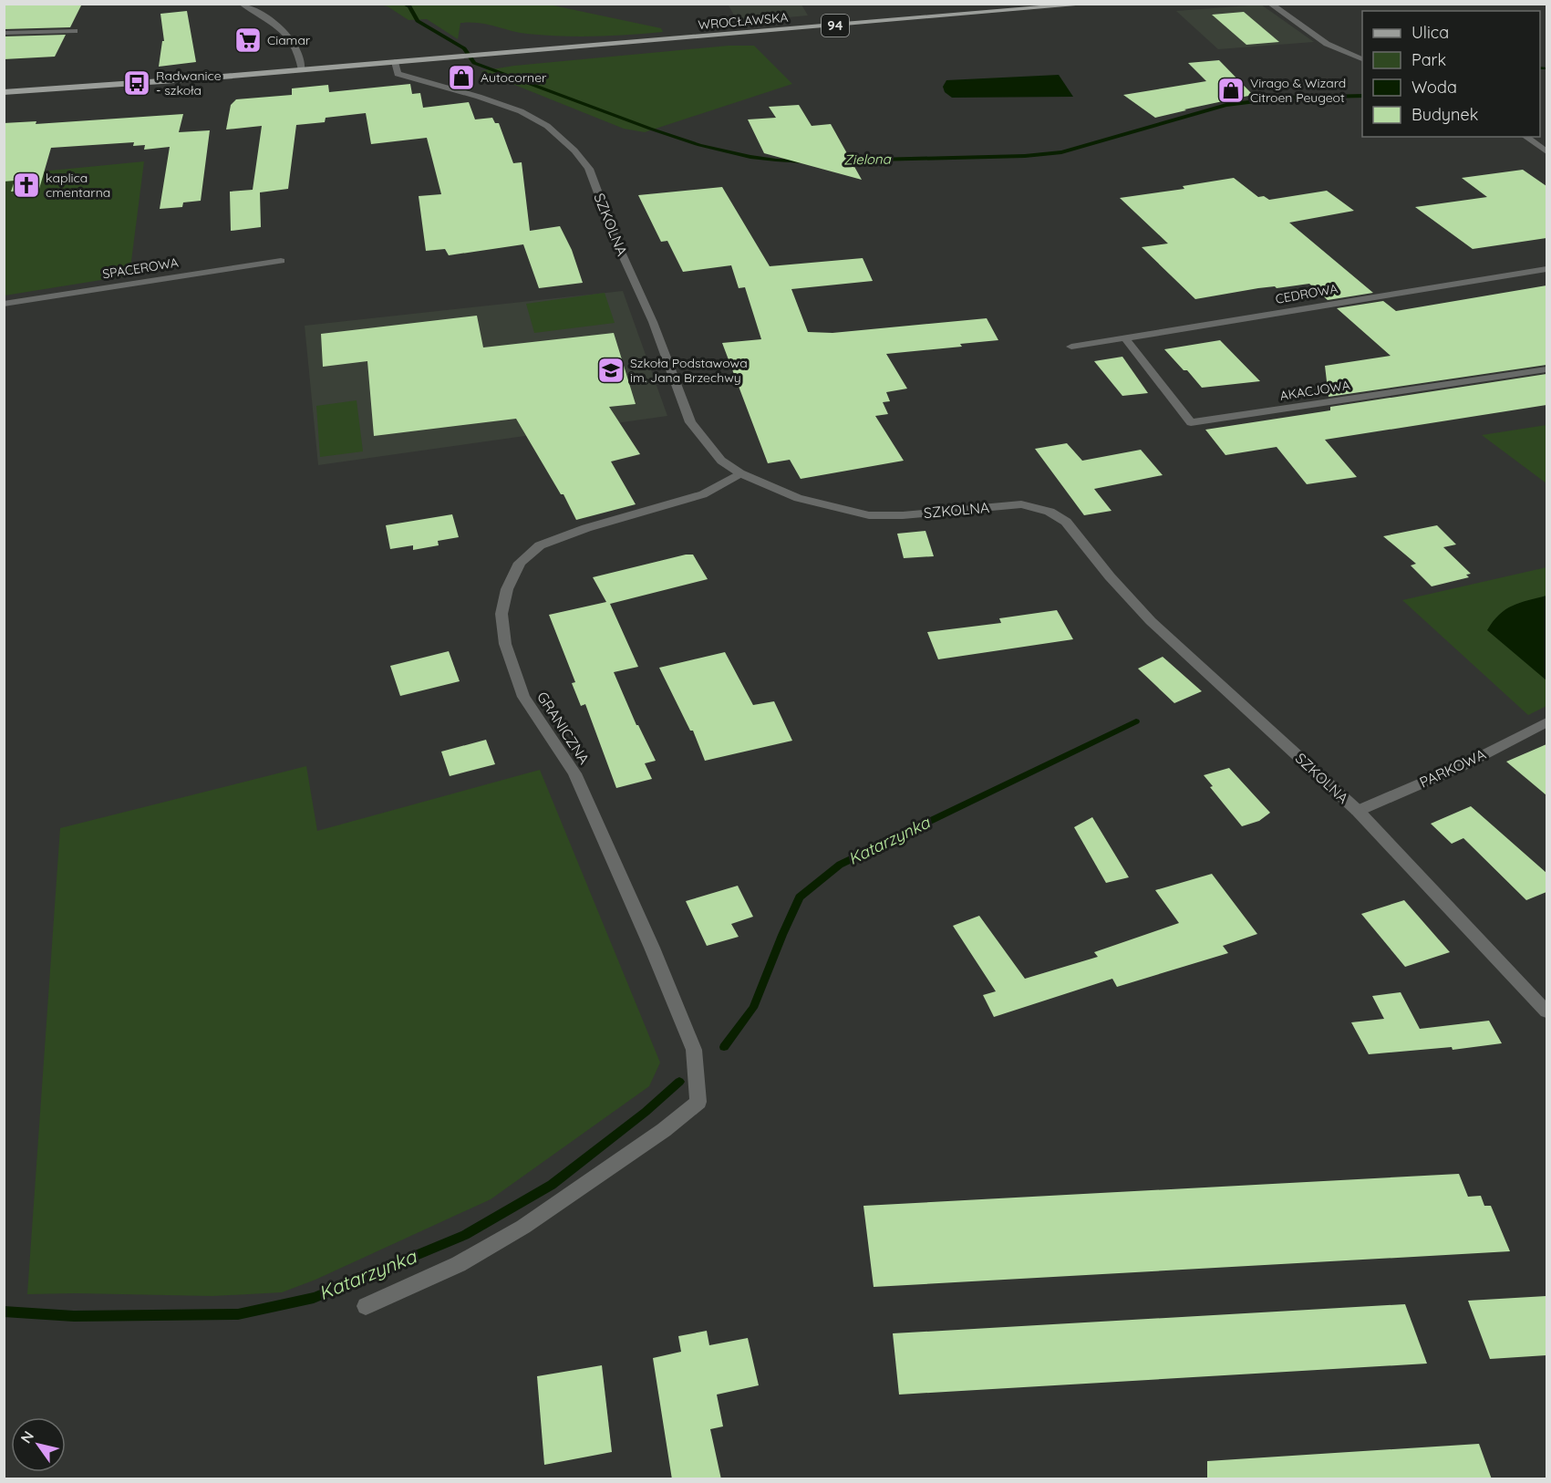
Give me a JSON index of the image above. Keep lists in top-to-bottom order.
{
  "streets": {
    "main road": ["WROCŁAWSKA", "94"],
    "street": [
      "SZKOLNA",
      "SPACEROWA",
      "CEDROWA",
      "AKACJOWA",
      "GRANICZNA",
      "PARKOWA"
    ]
  },
  "crossings": [
    ["WROCŁAWSKA", "94"],
    ["WROCŁAWSKA", "SZKOLNA"],
    ["94", "SZKOLNA"],
    ["SZKOLNA", "GRANICZNA"],
    ["SZKOLNA", "PARKOWA"],
    ["CEDROWA", "AKACJOWA"]
  ],
  "water": ["Zielona", "Katarzynka"],
  "places": {
    "supermarket": ["Ciamar"],
    "shop": ["Autocorner", "Virago & Wizard Citroen Peugeot"],
    "bus stop": ["Radwanice - szkoła"],
    "church": ["kaplica cmentarna"],
    "school or university": ["Szkoła Podstawowa im. Jana Brzechwy"]
  },
  "legend": [
    "Ulica",
    "Park",
    "Woda",
    "Budynek"
  ],
  "north": "top left"
}
